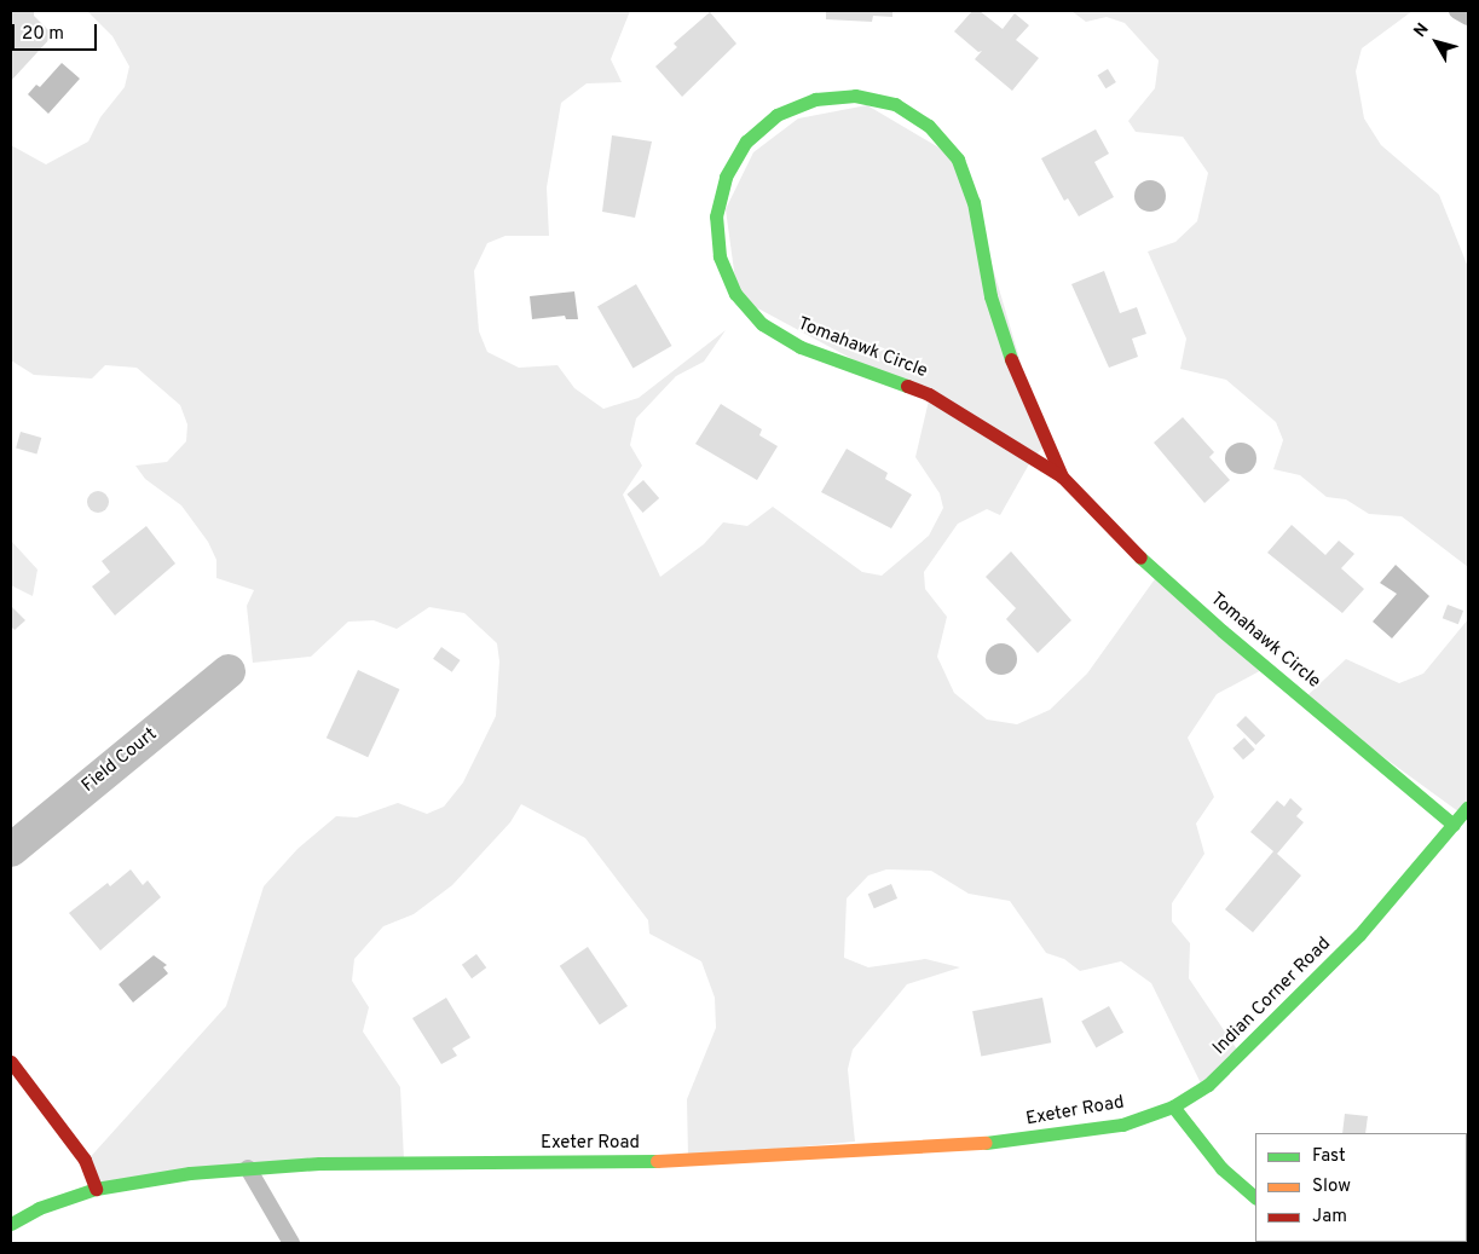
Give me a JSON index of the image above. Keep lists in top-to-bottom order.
{
  "streets": {
    "street": [
      "Tomahawk Circle",
      "Field Court",
      "Indian Corner Road",
      "Exeter Road"
    ]
  },
  "crossings": [
    ["Tomahawk Circle", "Indian Corner Road"],
    ["Indian Corner Road", "Exeter Road"]
  ],
  "legend": ["Fast", "Slow", "Jam"],
  "scale_bar": "20 m",
  "north": "top left"
}
